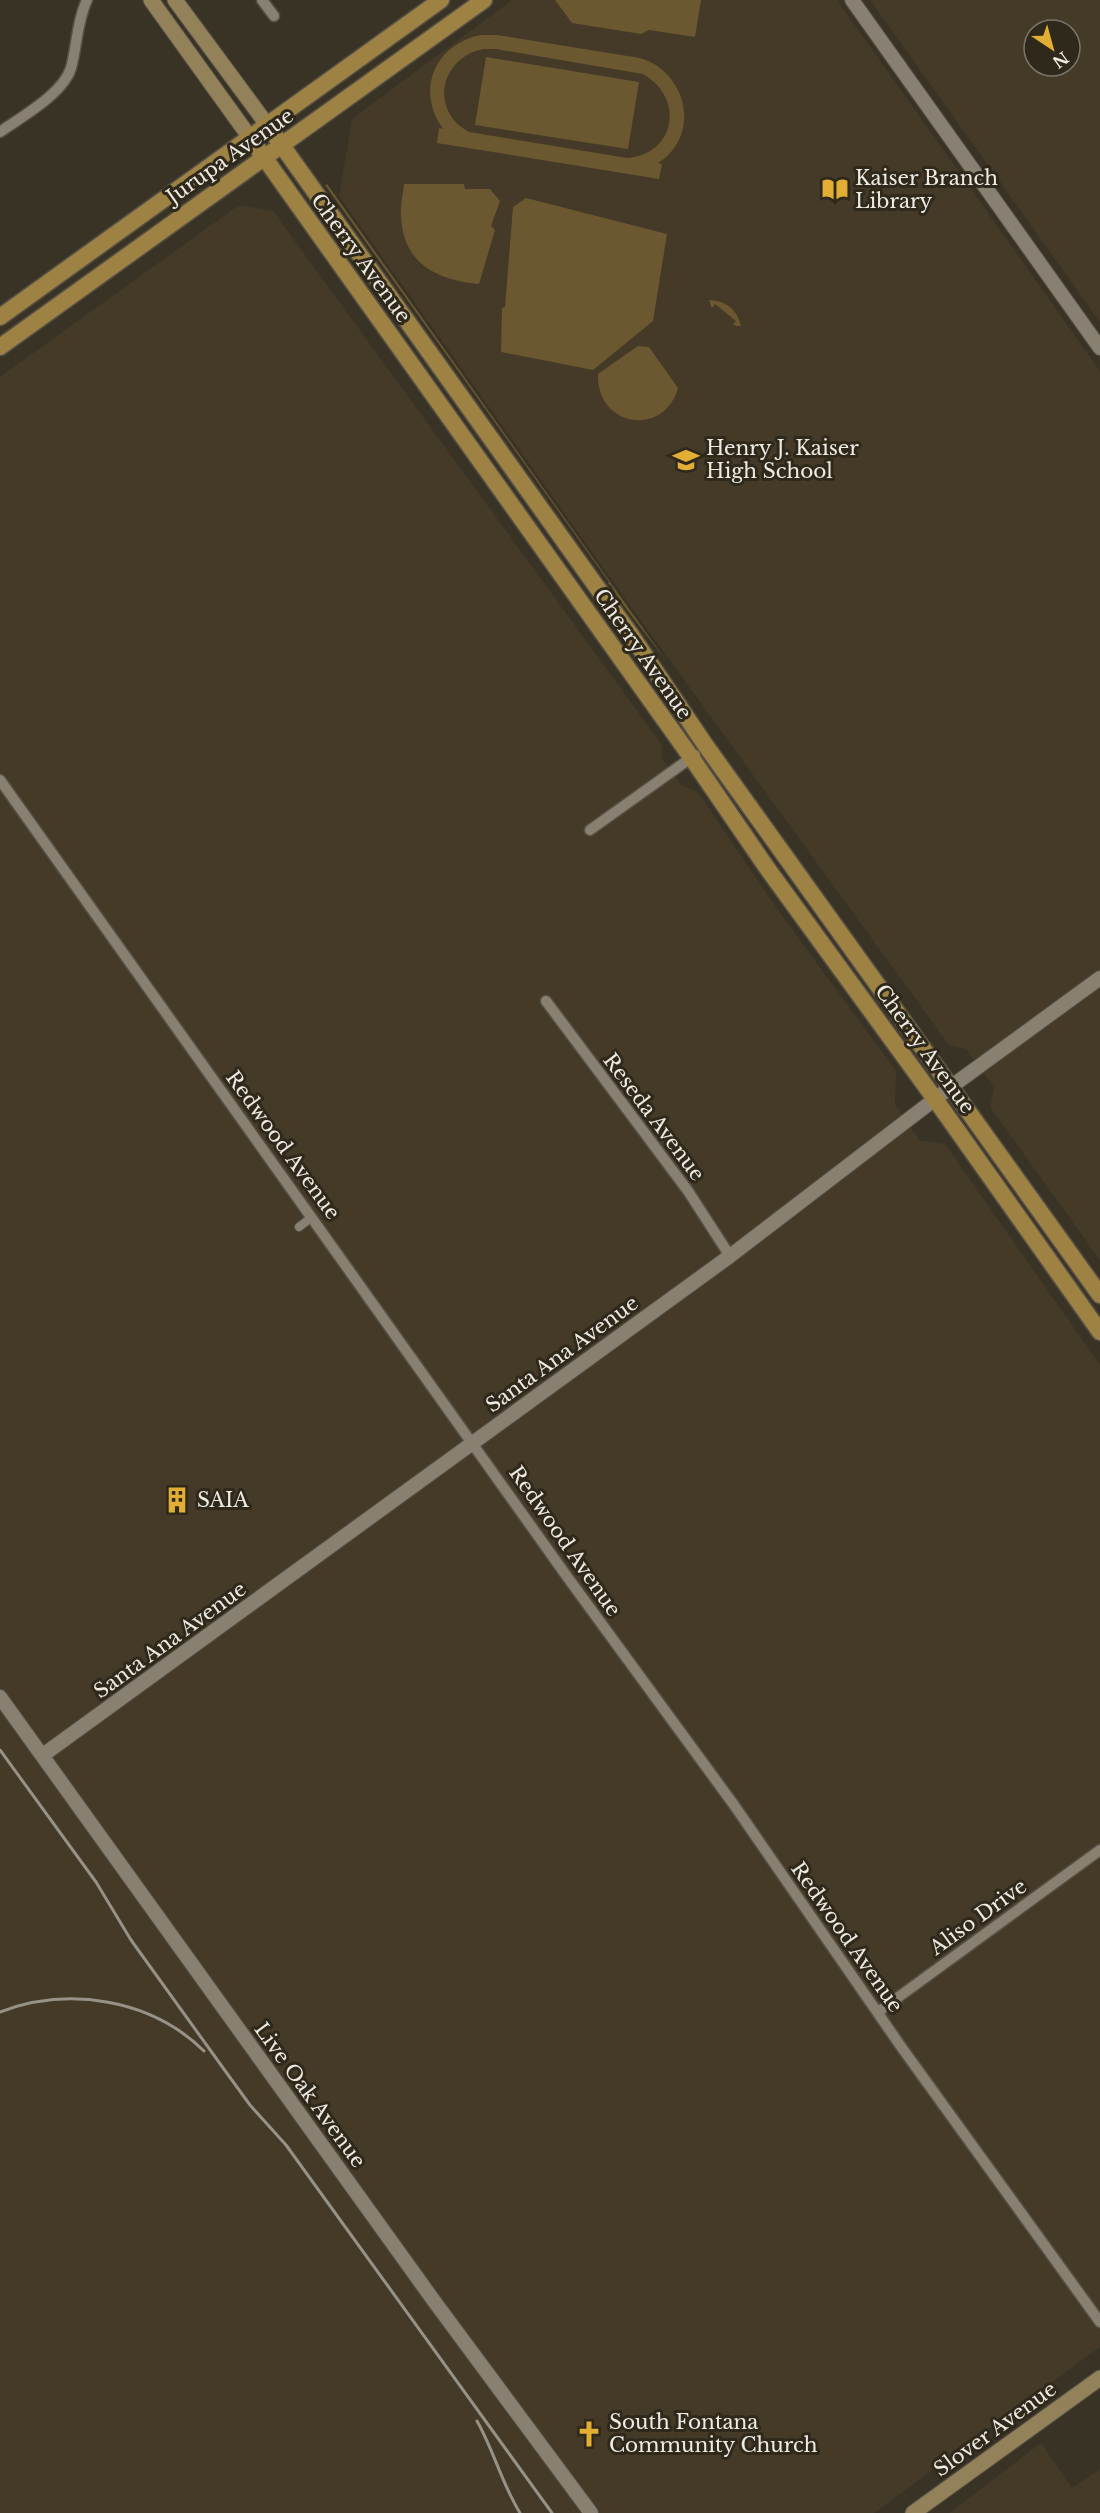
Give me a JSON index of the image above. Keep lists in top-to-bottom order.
{
  "streets": {
    "main road": ["Jurupa Avenue", "Cherry Avenue", "Slover Avenue"],
    "street": [
      "Reseda Avenue",
      "Redwood Avenue",
      "Santa Ana Avenue",
      "Aliso Drive",
      "Live Oak Avenue"
    ]
  },
  "crossings": [
    ["Jurupa Avenue", "Cherry Avenue"],
    ["Cherry Avenue", "Santa Ana Avenue"],
    ["Reseda Avenue", "Santa Ana Avenue"],
    ["Redwood Avenue", "Santa Ana Avenue"],
    ["Redwood Avenue", "Aliso Drive"],
    ["Santa Ana Avenue", "Live Oak Avenue"]
  ],
  "places": {
    "library": ["Kaiser Branch Library"],
    "school or university": ["Henry J. Kaiser High School"],
    "building": ["SAIA"],
    "church": ["South Fontana Community Church"]
  },
  "north": "bottom right"
}
